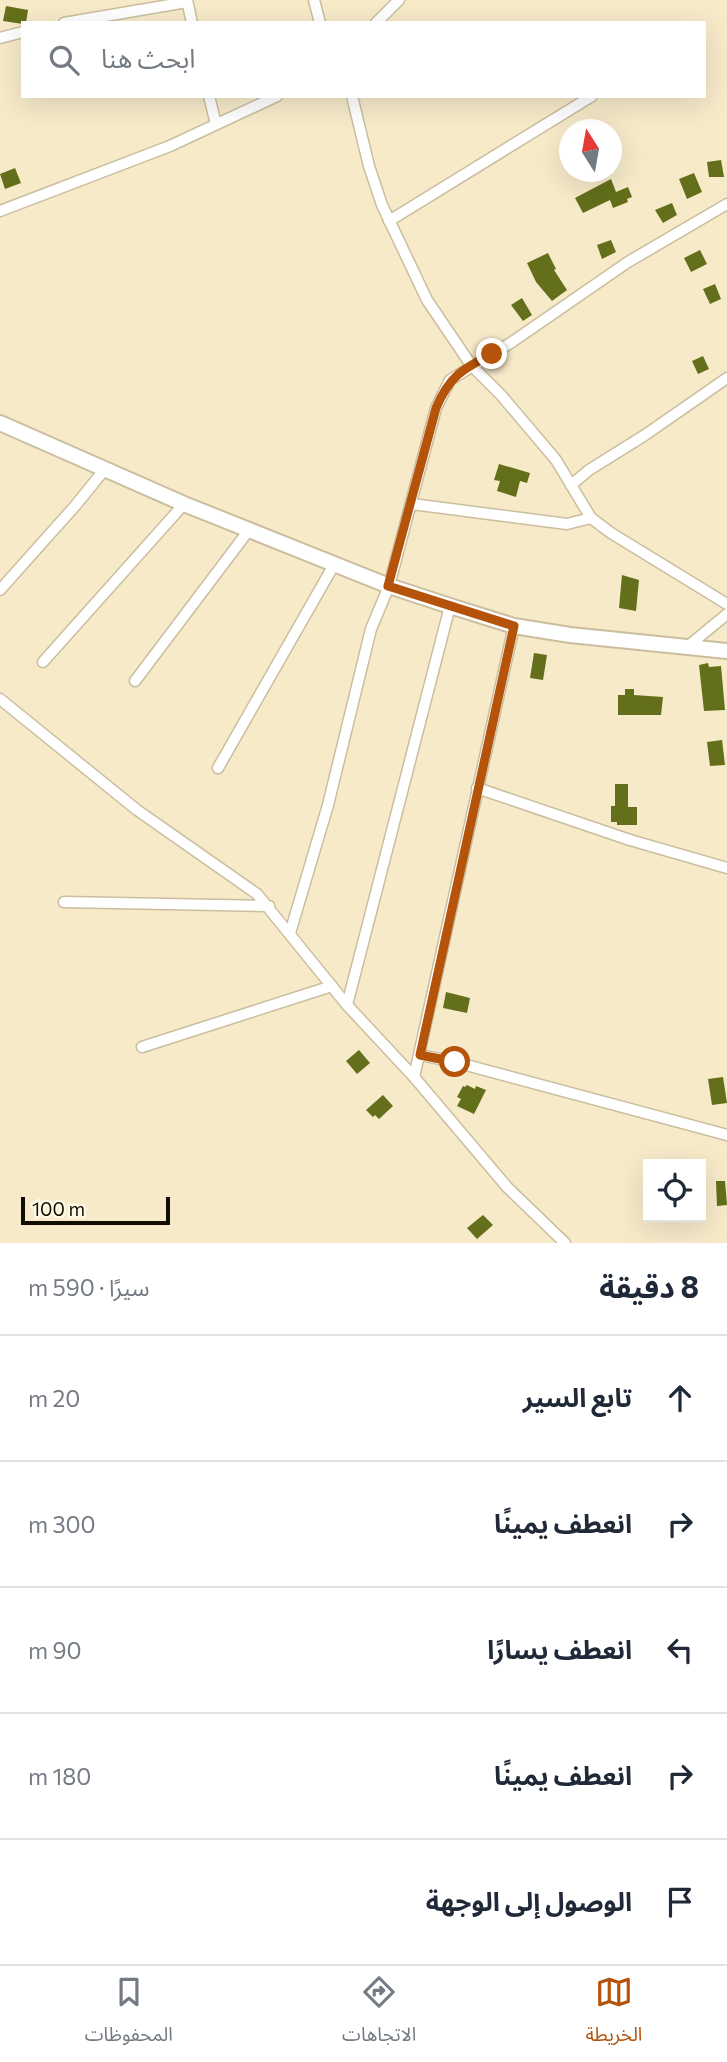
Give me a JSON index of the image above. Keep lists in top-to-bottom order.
{
  "scale_bar": "100 m",
  "north": "top",
  "page": {
    "search": "ابحث هنا",
    "scale": "100 m",
    "heading": ["8 دقيقة", "سيرًا · 590 m"],
    "list": [
      ["تابع السير", "20 m"],
      ["انعطف يمينًا", "300 m"],
      ["انعطف يسارًا", "90 m"],
      ["انعطف يمينًا", "180 m"],
      "الوصول إلى الوجهة"
    ],
    "nav": ["الخريطة", "الاتجاهات", "المحفوظات"]
  }
}
